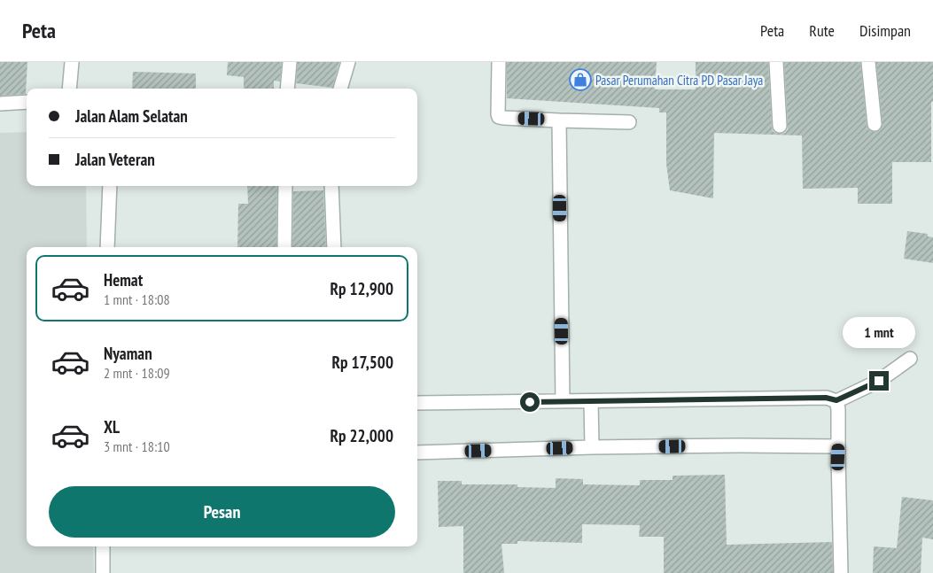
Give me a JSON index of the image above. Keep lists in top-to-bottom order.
{
  "places": {
    "shop": ["Pasar Perumahan Citra PD Pasar Jaya"]
  },
  "page": {
    "header": "Peta",
    "nav": ["Peta", "Rute", "Disimpan"],
    "banner": ["Jalan Alam Selatan", "Jalan Veteran"],
    "list": [
      {
        "name": "Hemat",
        "note": "1 mnt · 18:08",
        "value": "Rp 12,900"
      },
      {
        "name": "Nyaman",
        "note": "2 mnt · 18:09",
        "value": "Rp 17,500"
      },
      {
        "name": "XL",
        "note": "3 mnt · 18:10",
        "value": "Rp 22,000"
      }
    ],
    "bubble": "1 mnt",
    "buttons": "Pesan"
  }
}
